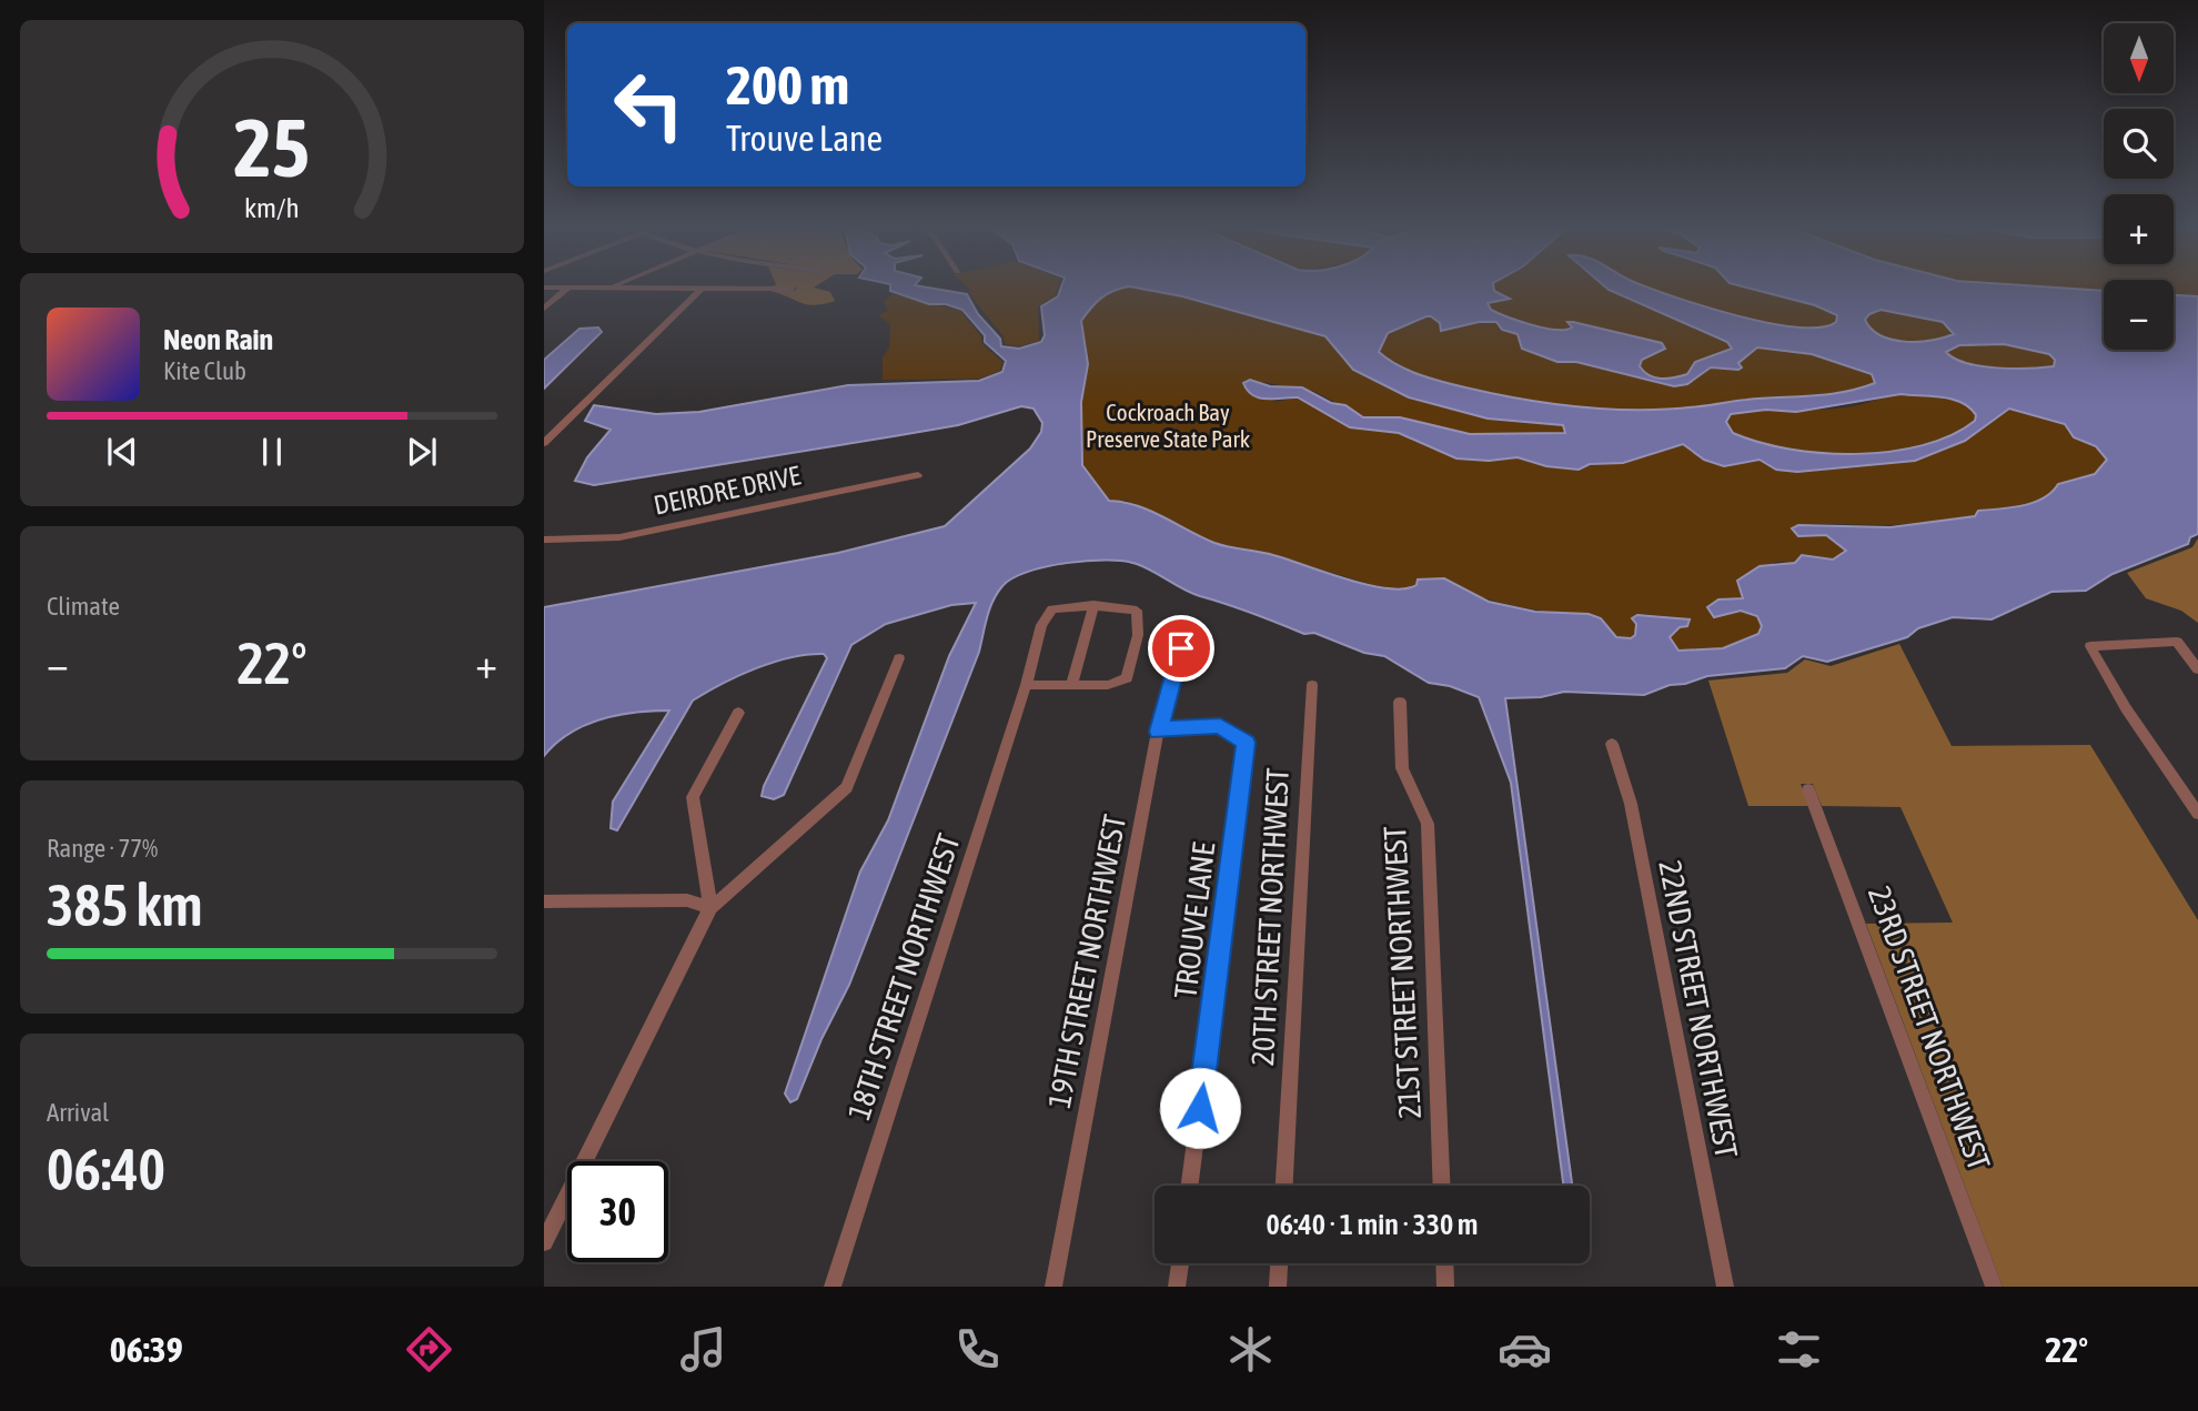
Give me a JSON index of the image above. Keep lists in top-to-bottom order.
{
  "streets": {
    "street": [
      "DEIRDRE DRIVE",
      "20TH STREET NORTHWEST",
      "TROUVE LANE",
      "19TH STREET NORTHWEST",
      "21ST STREET NORTHWEST",
      "18TH STREET NORTHWEST",
      "22ND STREET NORTHWEST",
      "23RD STREET NORTHWEST"
    ]
  },
  "crossings": [
    ["TROUVE LANE", "19TH STREET NORTHWEST"]
  ],
  "parks": ["Cockroach Bay Preserve State Park"],
  "north": "bottom",
  "page": {
    "map_buttons": ["+", "−"],
    "turn": ["200 m", "Trouve Lane"],
    "song": ["Neon Rain", "Kite Club"],
    "tile": [
      "Climate",
      ["Range · 77%", "385 km"],
      ["Arrival", "06:40"]
    ],
    "heat": ["−", "22°", "+"],
    "limit": "30",
    "trip": "06:40 · 1 min · 330 m",
    "tabs": ["06:39", "22°"],
    "gauge": ["25", "km/h"]
  }
}
